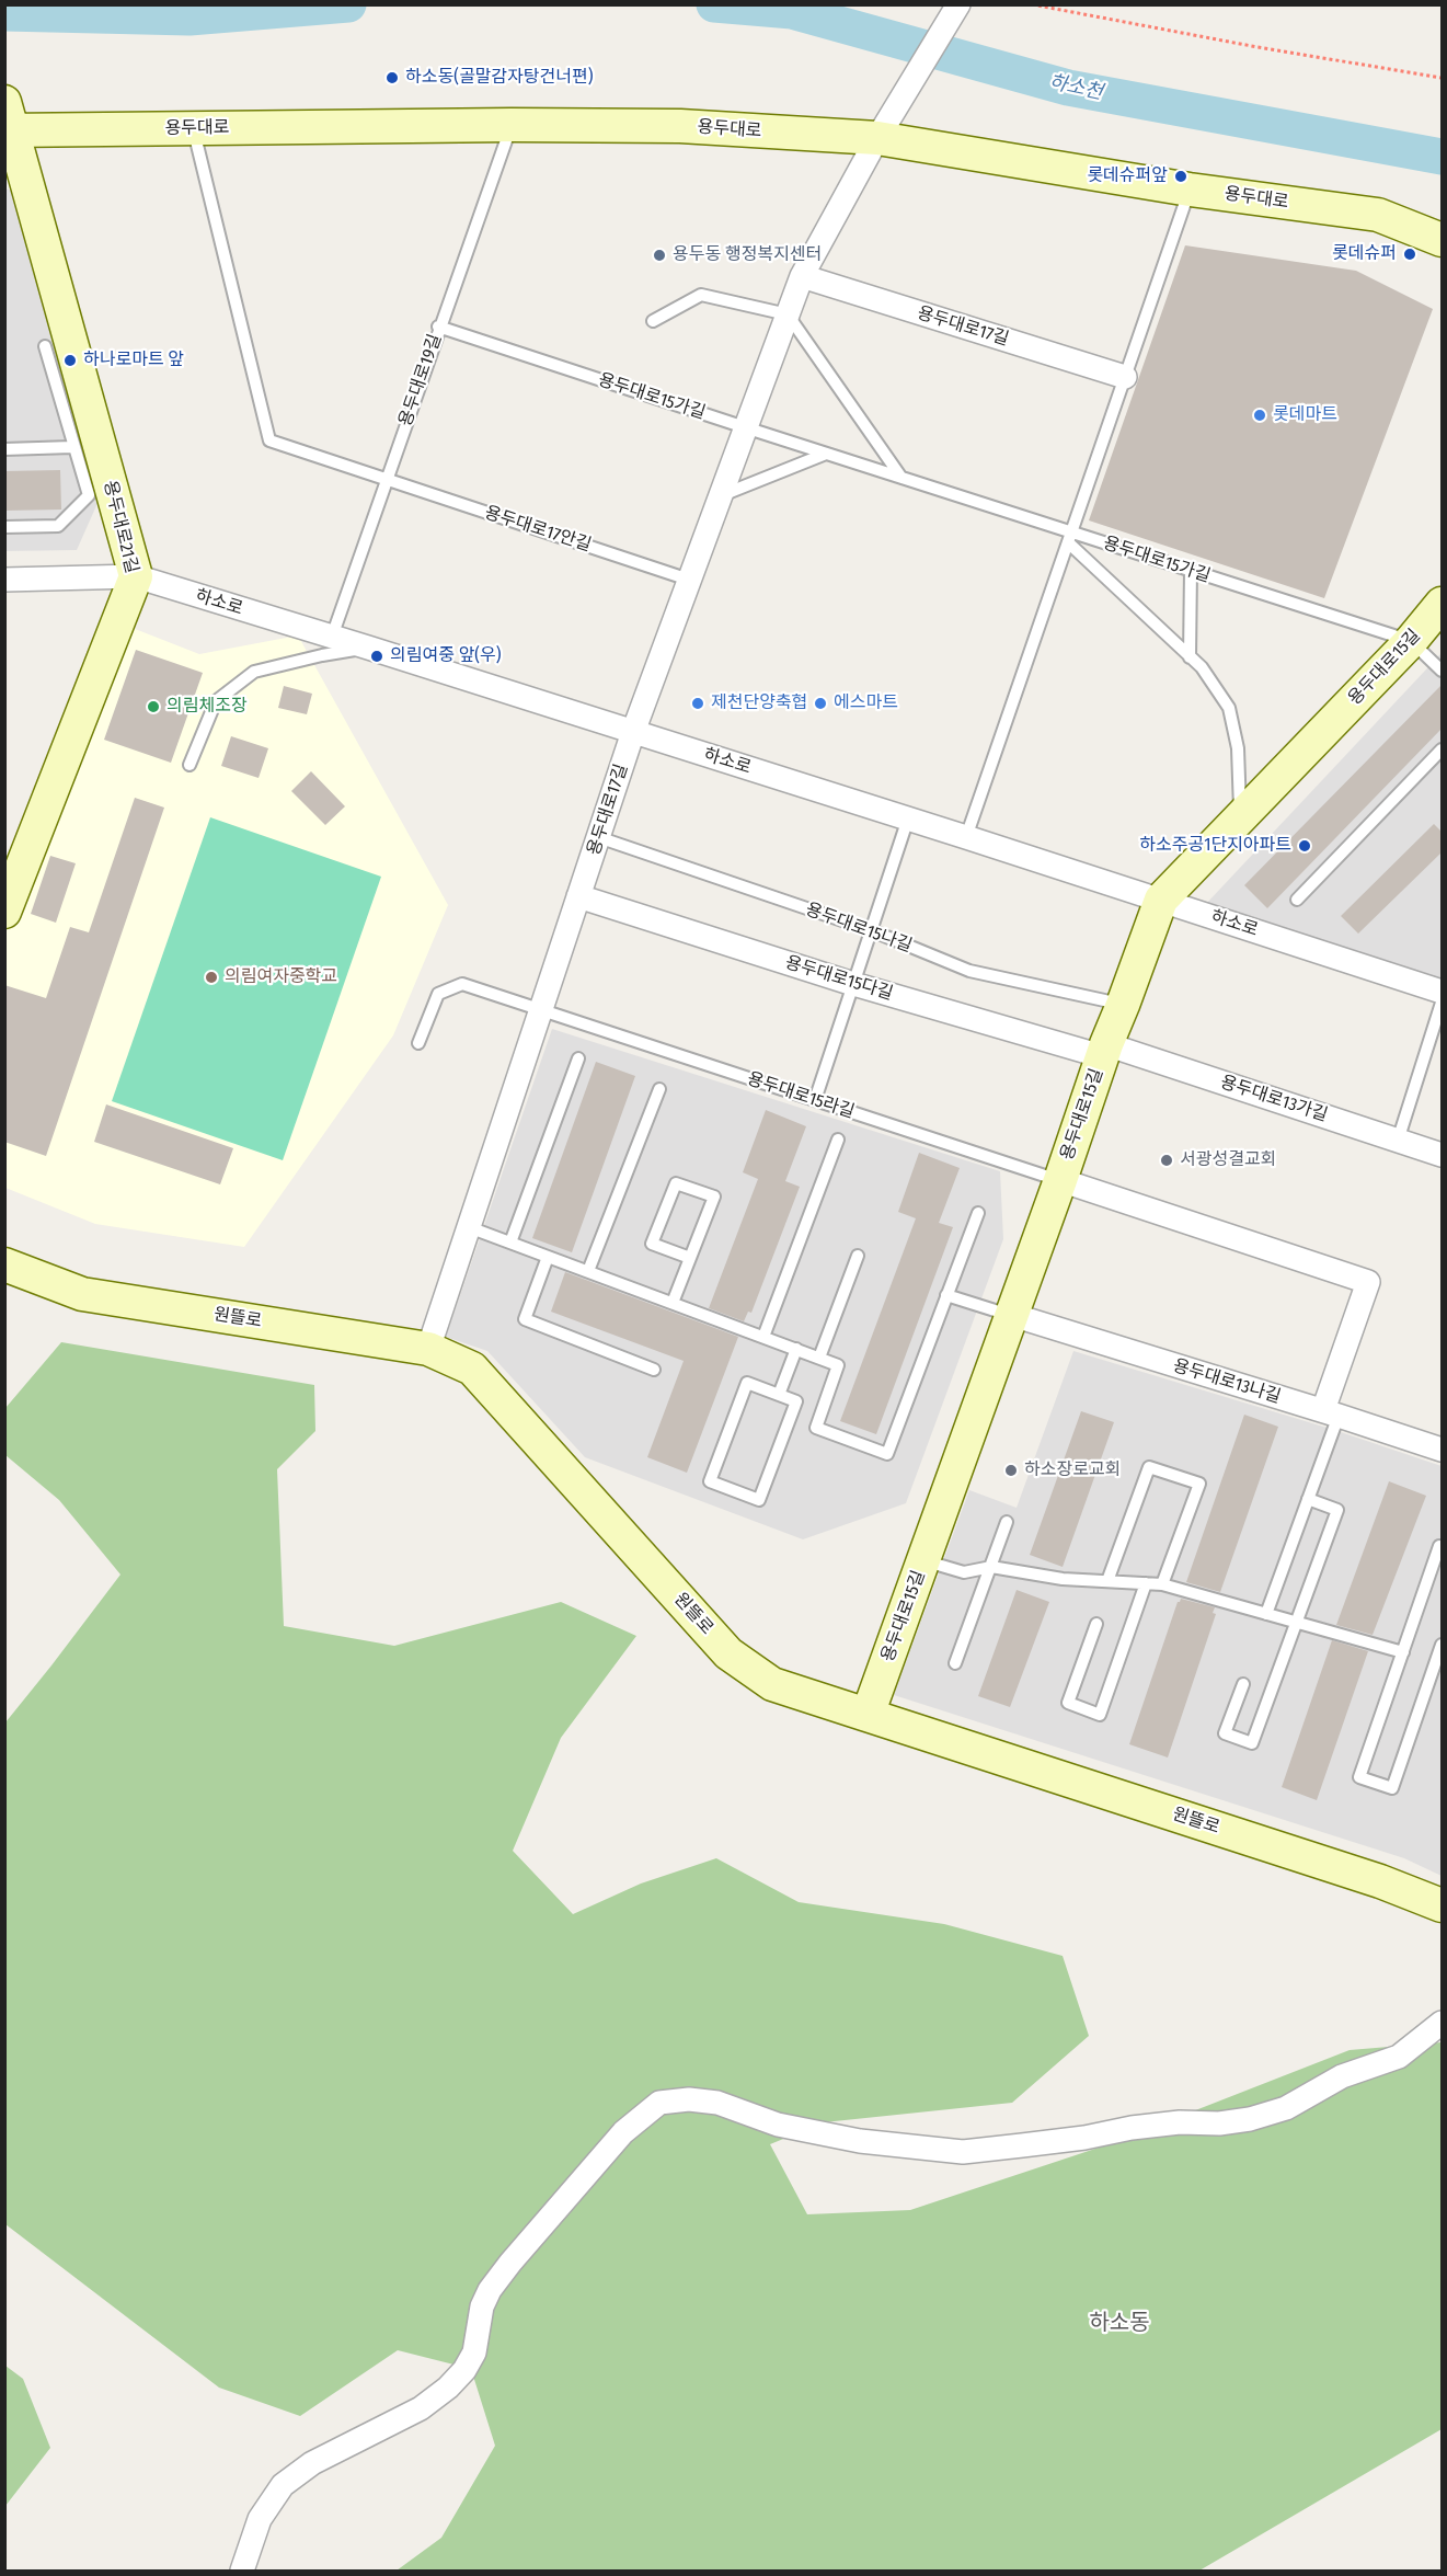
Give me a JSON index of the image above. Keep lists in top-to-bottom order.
{
  "streets": {
    "street": [
      "용두대로",
      "용두대로17길",
      "용두대로21길",
      "하소로",
      "용두대로15길",
      "용두대로15다길",
      "용두대로13가길",
      "원뜰로",
      "용두대로13나길"
    ],
    "lane": [
      "용두대로19길",
      "용두대로15가길",
      "용두대로17안길",
      "용두대로15나길",
      "용두대로15라길"
    ]
  },
  "crossings": [
    ["용두대로", "용두대로17길"],
    ["용두대로", "용두대로19길"],
    ["용두대로", "용두대로21길"],
    ["용두대로", "용두대로17안길"],
    ["용두대로17길", "용두대로15가길"],
    ["용두대로17길", "용두대로17안길"],
    ["용두대로17길", "하소로"],
    ["용두대로17길", "용두대로15나길"],
    ["용두대로17길", "용두대로15다길"],
    ["용두대로17길", "용두대로15라길"],
    ["용두대로17길", "원뜰로"],
    ["용두대로19길", "용두대로15가길"],
    ["용두대로19길", "용두대로17안길"],
    ["용두대로19길", "하소로"],
    ["용두대로15가길", "용두대로15길"],
    ["용두대로21길", "하소로"],
    ["하소로", "용두대로15길"],
    ["용두대로15길", "용두대로15나길"],
    ["용두대로15길", "용두대로15다길"],
    ["용두대로15길", "용두대로15라길"],
    ["용두대로15길", "용두대로13가길"],
    ["용두대로15길", "원뜰로"],
    ["용두대로15길", "용두대로13나길"],
    ["용두대로15다길", "용두대로13가길"]
  ],
  "districts": ["하소동"],
  "water": ["하소천"],
  "places": [
    "하소동(골말감자탕건너편)",
    "롯데슈퍼앞",
    "롯데슈퍼",
    "용두동 행정복지센터",
    "하나로마트 앞",
    "롯데마트",
    "의림여중 앞(우)",
    "제천단양축협",
    "에스마트",
    "의림체조장",
    "하소주공1단지아파트",
    "의림여자중학교",
    "서광성결교회",
    "하소장로교회"
  ]
}
